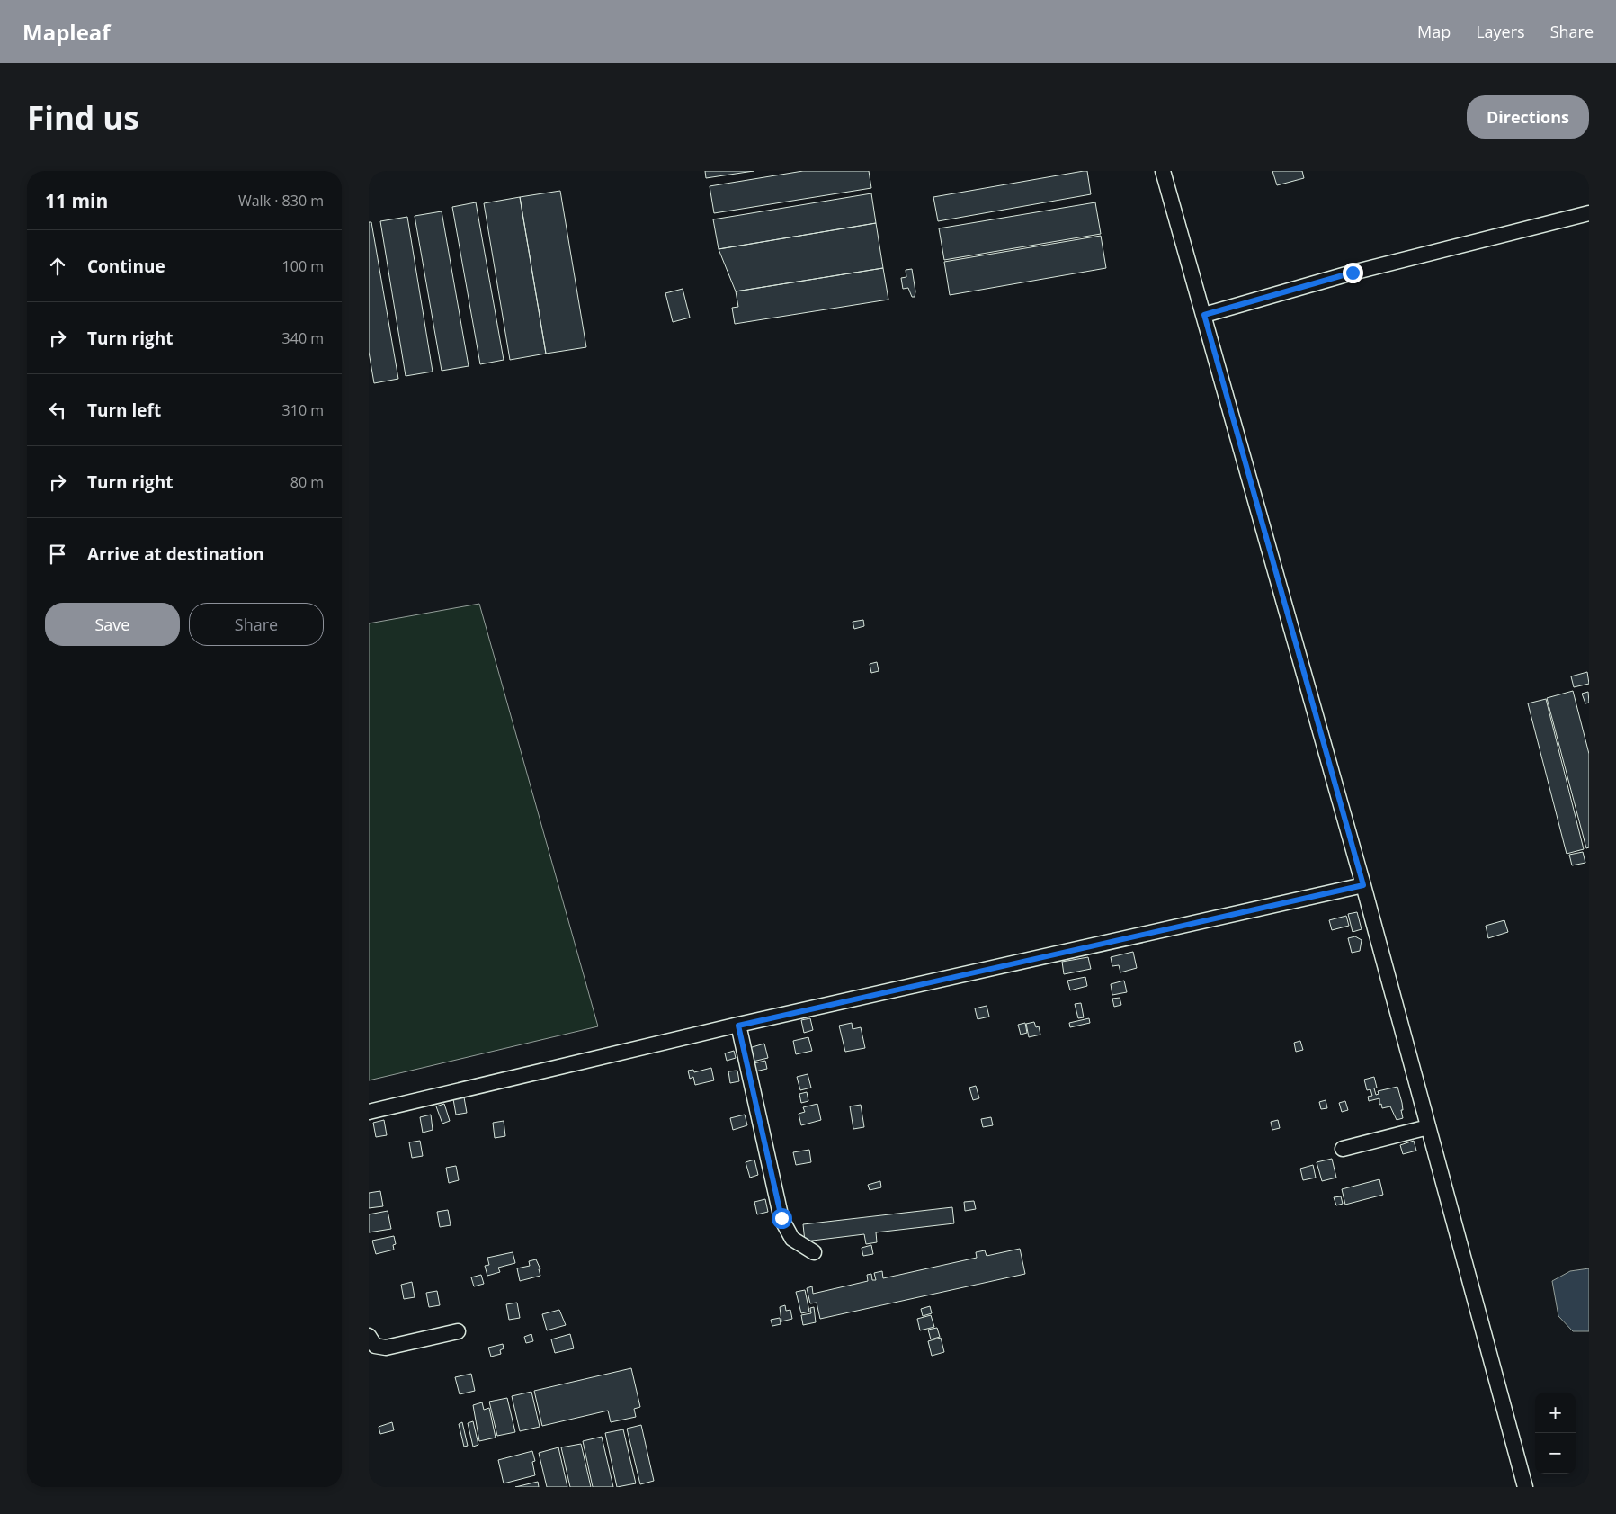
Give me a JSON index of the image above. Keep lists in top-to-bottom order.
{
  "page": {
    "header": "Mapleaf",
    "nav": ["Map", "Layers", "Share"],
    "buttons": [
      "Directions",
      ["Save", "Share"]
    ],
    "title": "Find us",
    "heading": ["11 min", "Walk · 830 m"],
    "list": [
      ["Continue", "100 m"],
      ["Turn right", "340 m"],
      ["Turn left", "310 m"],
      ["Turn right", "80 m"],
      "Arrive at destination"
    ],
    "map_buttons": ["+", "−"]
  }
}
